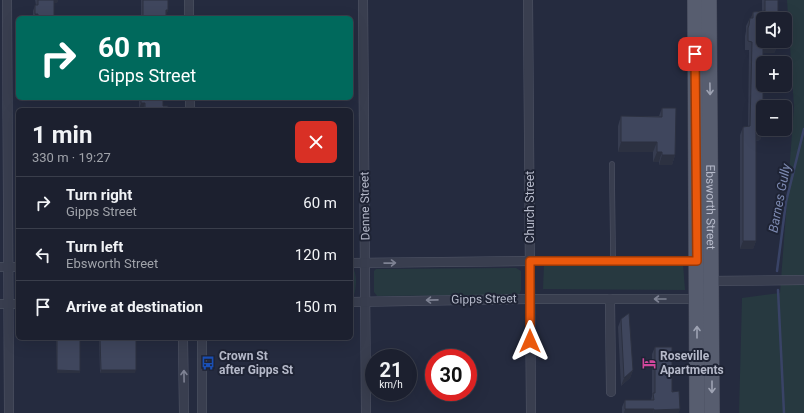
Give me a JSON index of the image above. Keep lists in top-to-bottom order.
{
  "streets": {
    "main road": ["Ebsworth Street"],
    "street": ["Denne Street", "Church Street", "Gipps Street"]
  },
  "crossings": [
    ["Denne Street", "Gipps Street"],
    ["Ebsworth Street", "Gipps Street"],
    ["Church Street", "Gipps Street"]
  ],
  "water": ["Barnes Gully"],
  "places": {
    "bus stop": ["Crown St after Gipps St"],
    "hotel": ["Roseville Apartments"]
  },
  "page": {
    "map_buttons": ["+", "−"],
    "turn": ["60 m", "Gipps Street"],
    "heading": ["1 min", "330 m · 19:27"],
    "list": [
      {
        "name": "Turn right",
        "note": "Gipps Street",
        "value": "60 m"
      },
      {
        "name": "Turn left",
        "note": "Ebsworth Street",
        "value": "120 m"
      },
      {
        "name": "Arrive at destination",
        "value": "150 m"
      }
    ],
    "speed": "21 km/h",
    "limit": "30"
  }
}
